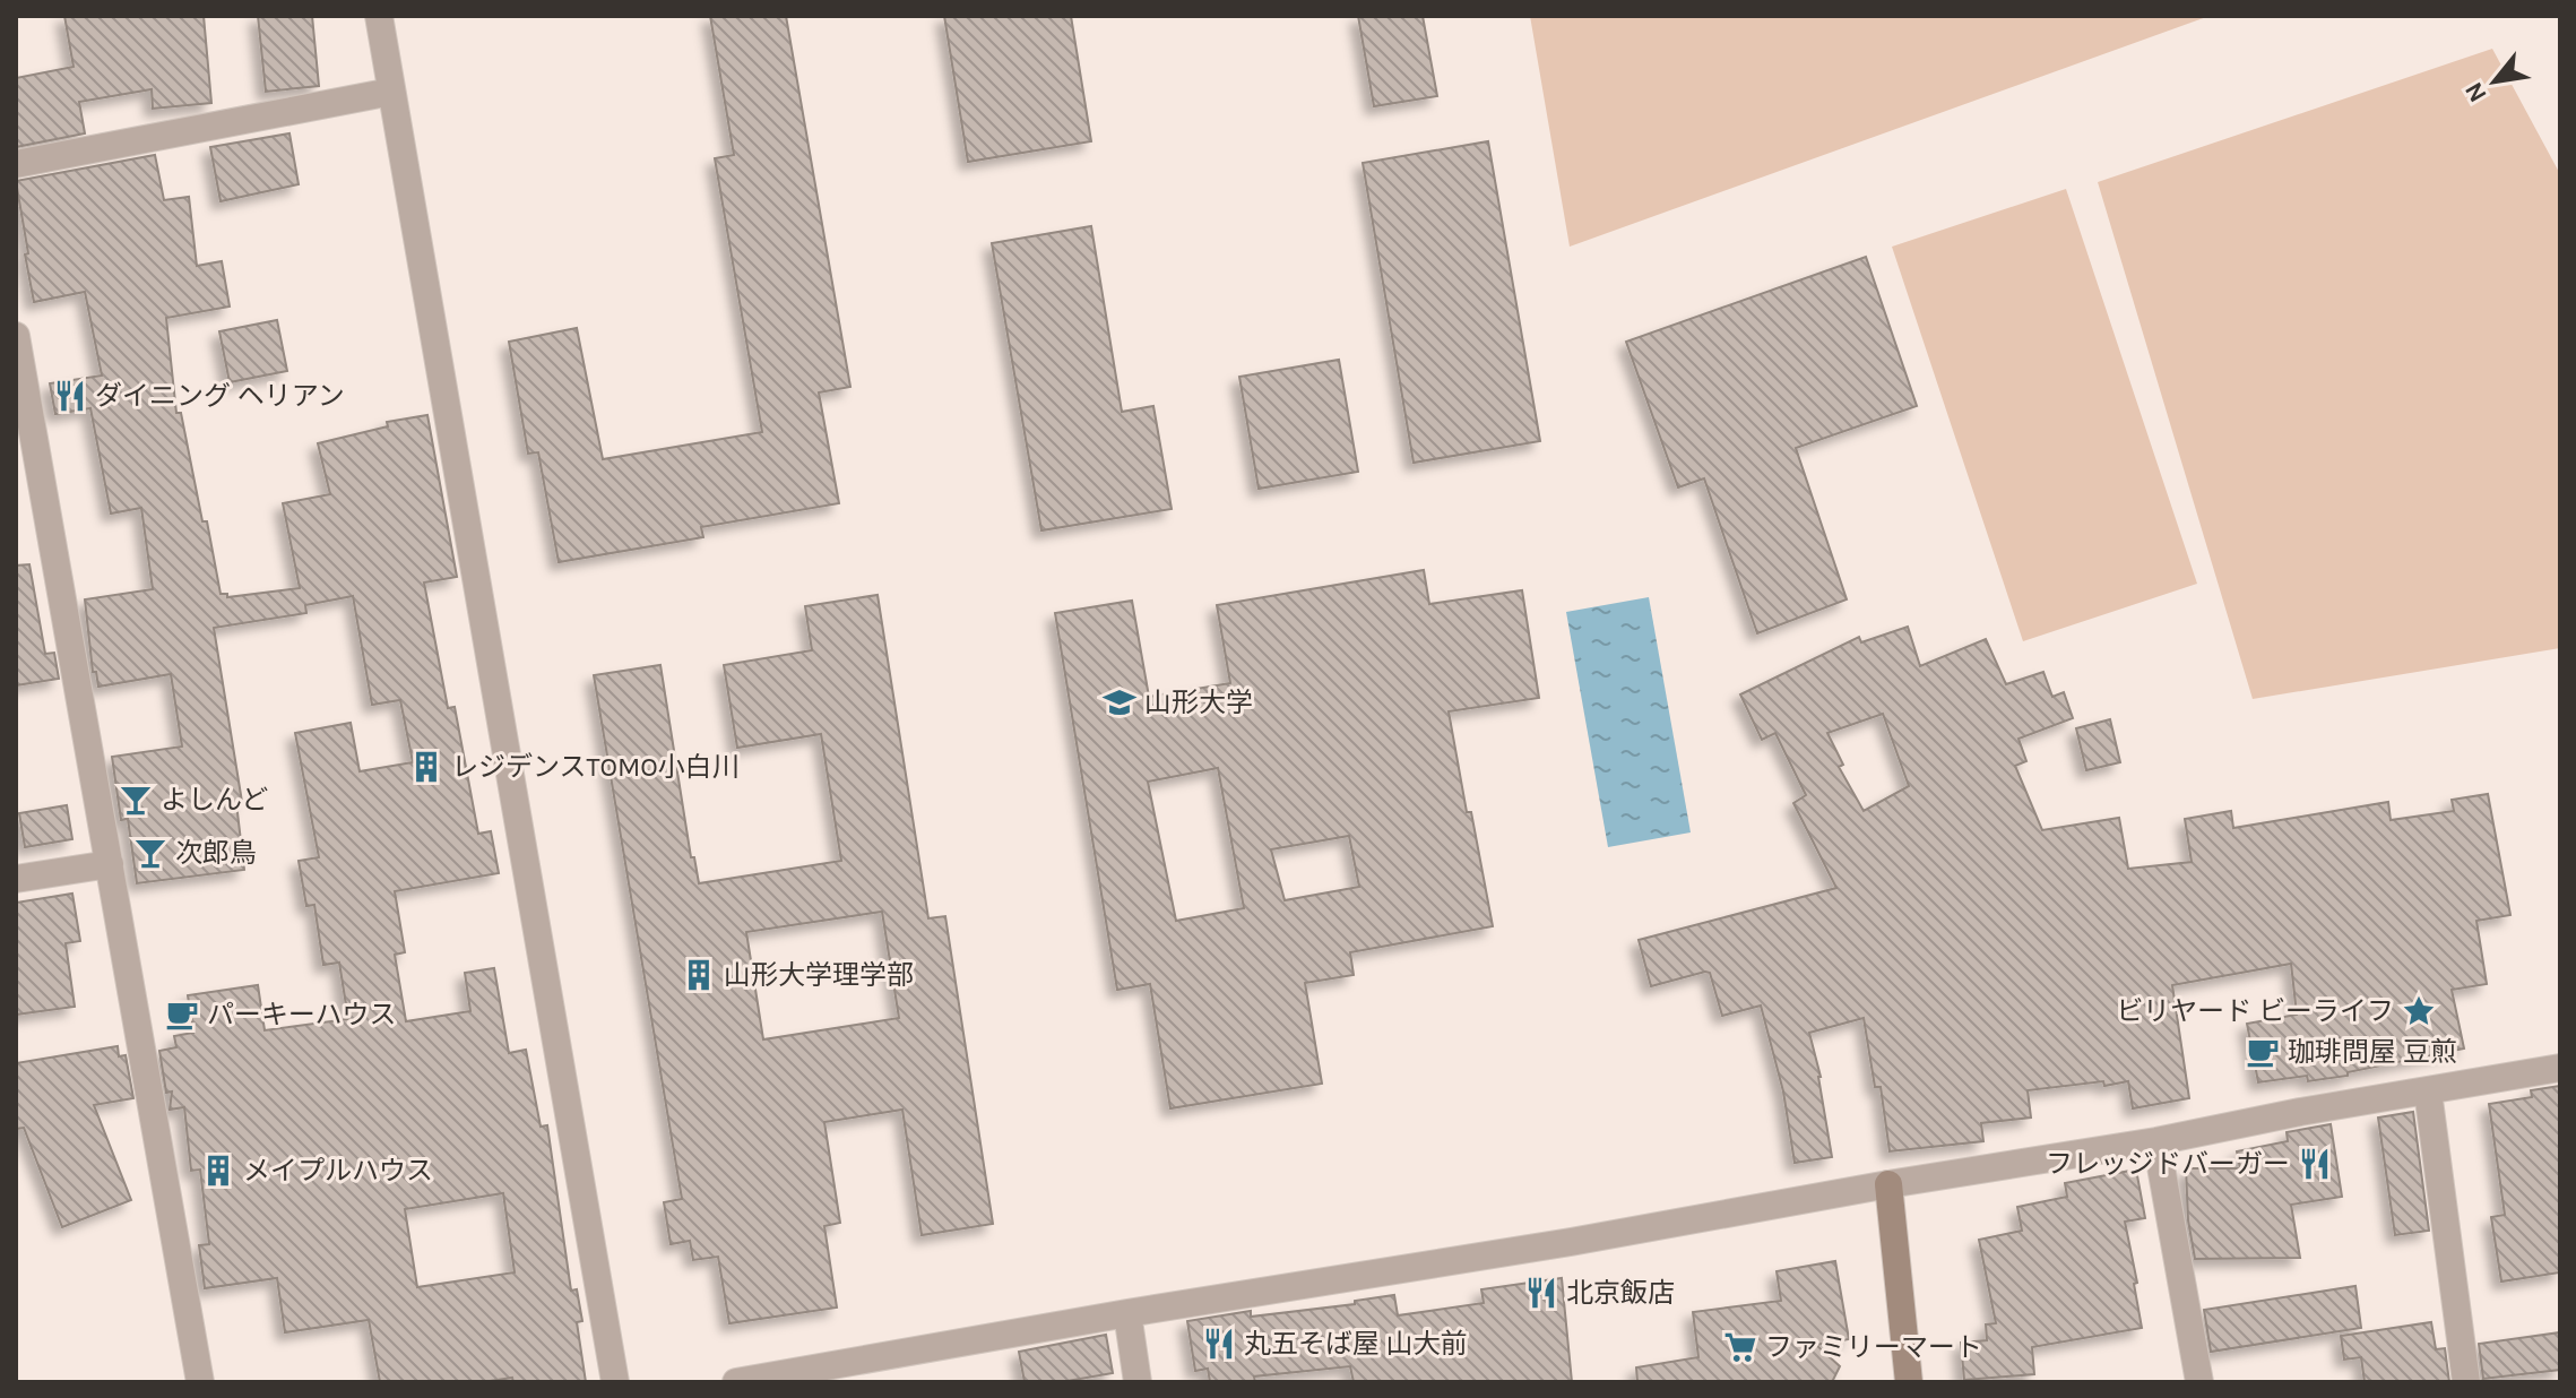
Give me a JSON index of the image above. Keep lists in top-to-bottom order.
{
  "places": {
    "restaurant": [
      "ダイニング ヘリアン",
      "フレッジドバーガー",
      "北京飯店",
      "丸五そば屋 山大前"
    ],
    "school or university": ["山形大学"],
    "building": ["レジデンスTOMO小白川", "山形大学理学部", "メイプルハウス"],
    "bar": ["よしんど", "次郎鳥"],
    "place": ["ビリヤード ビーライフ"],
    "cafe": ["パーキーハウス", "珈琲問屋 豆煎"],
    "supermarket": ["ファミリーマート"]
  },
  "north": "bottom left"
}
